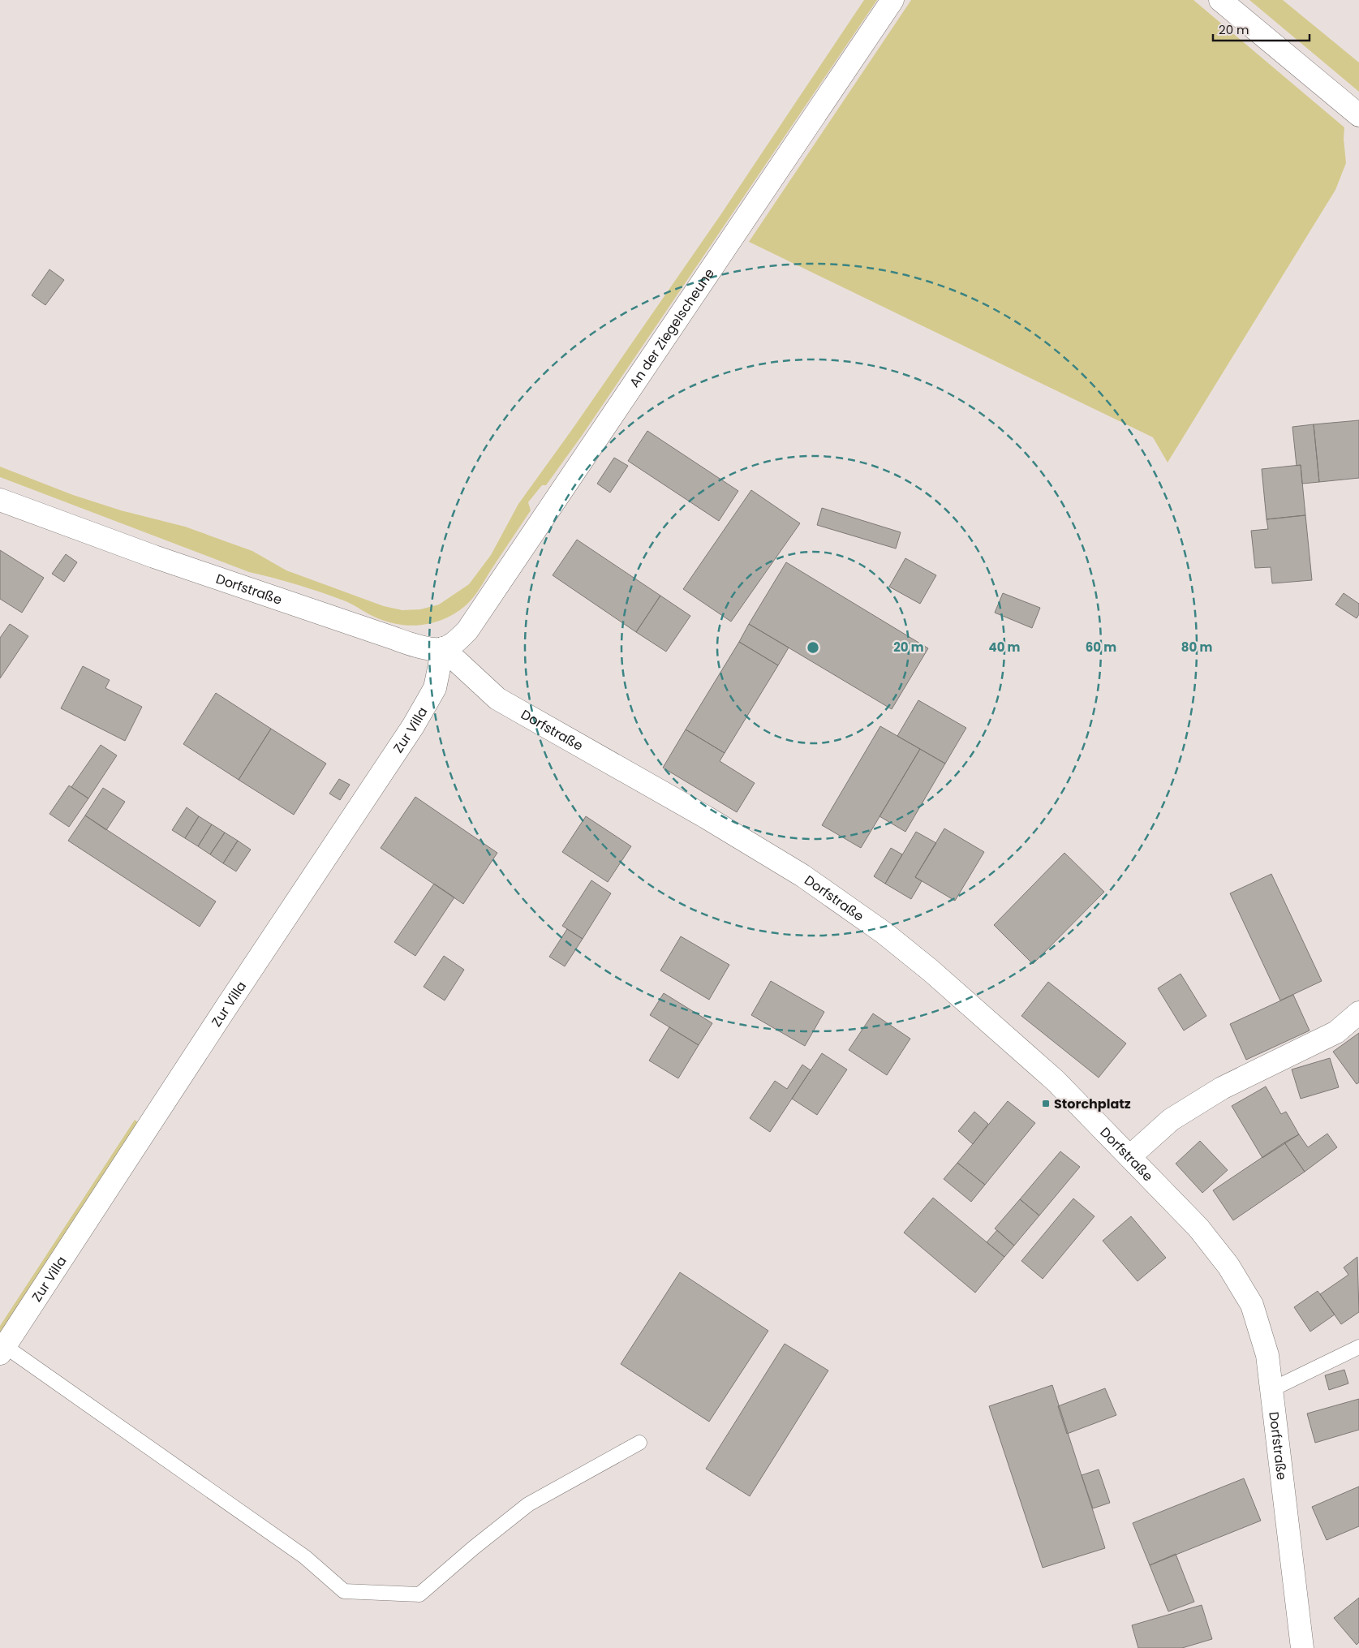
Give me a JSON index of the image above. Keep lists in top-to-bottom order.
{
  "streets": {
    "street": ["An der Ziegelscheune", "Dorfstraße", "Zur Villa"]
  },
  "crossings": [
    ["An der Ziegelscheune", "Dorfstraße"],
    ["An der Ziegelscheune", "Zur Villa"],
    ["Dorfstraße", "Zur Villa"]
  ],
  "places": {
    "transit": ["Storchplatz"]
  },
  "scale_bar": "20 m",
  "rings": [
    "20 m",
    "40 m",
    "60 m",
    "80 m"
  ]
}
